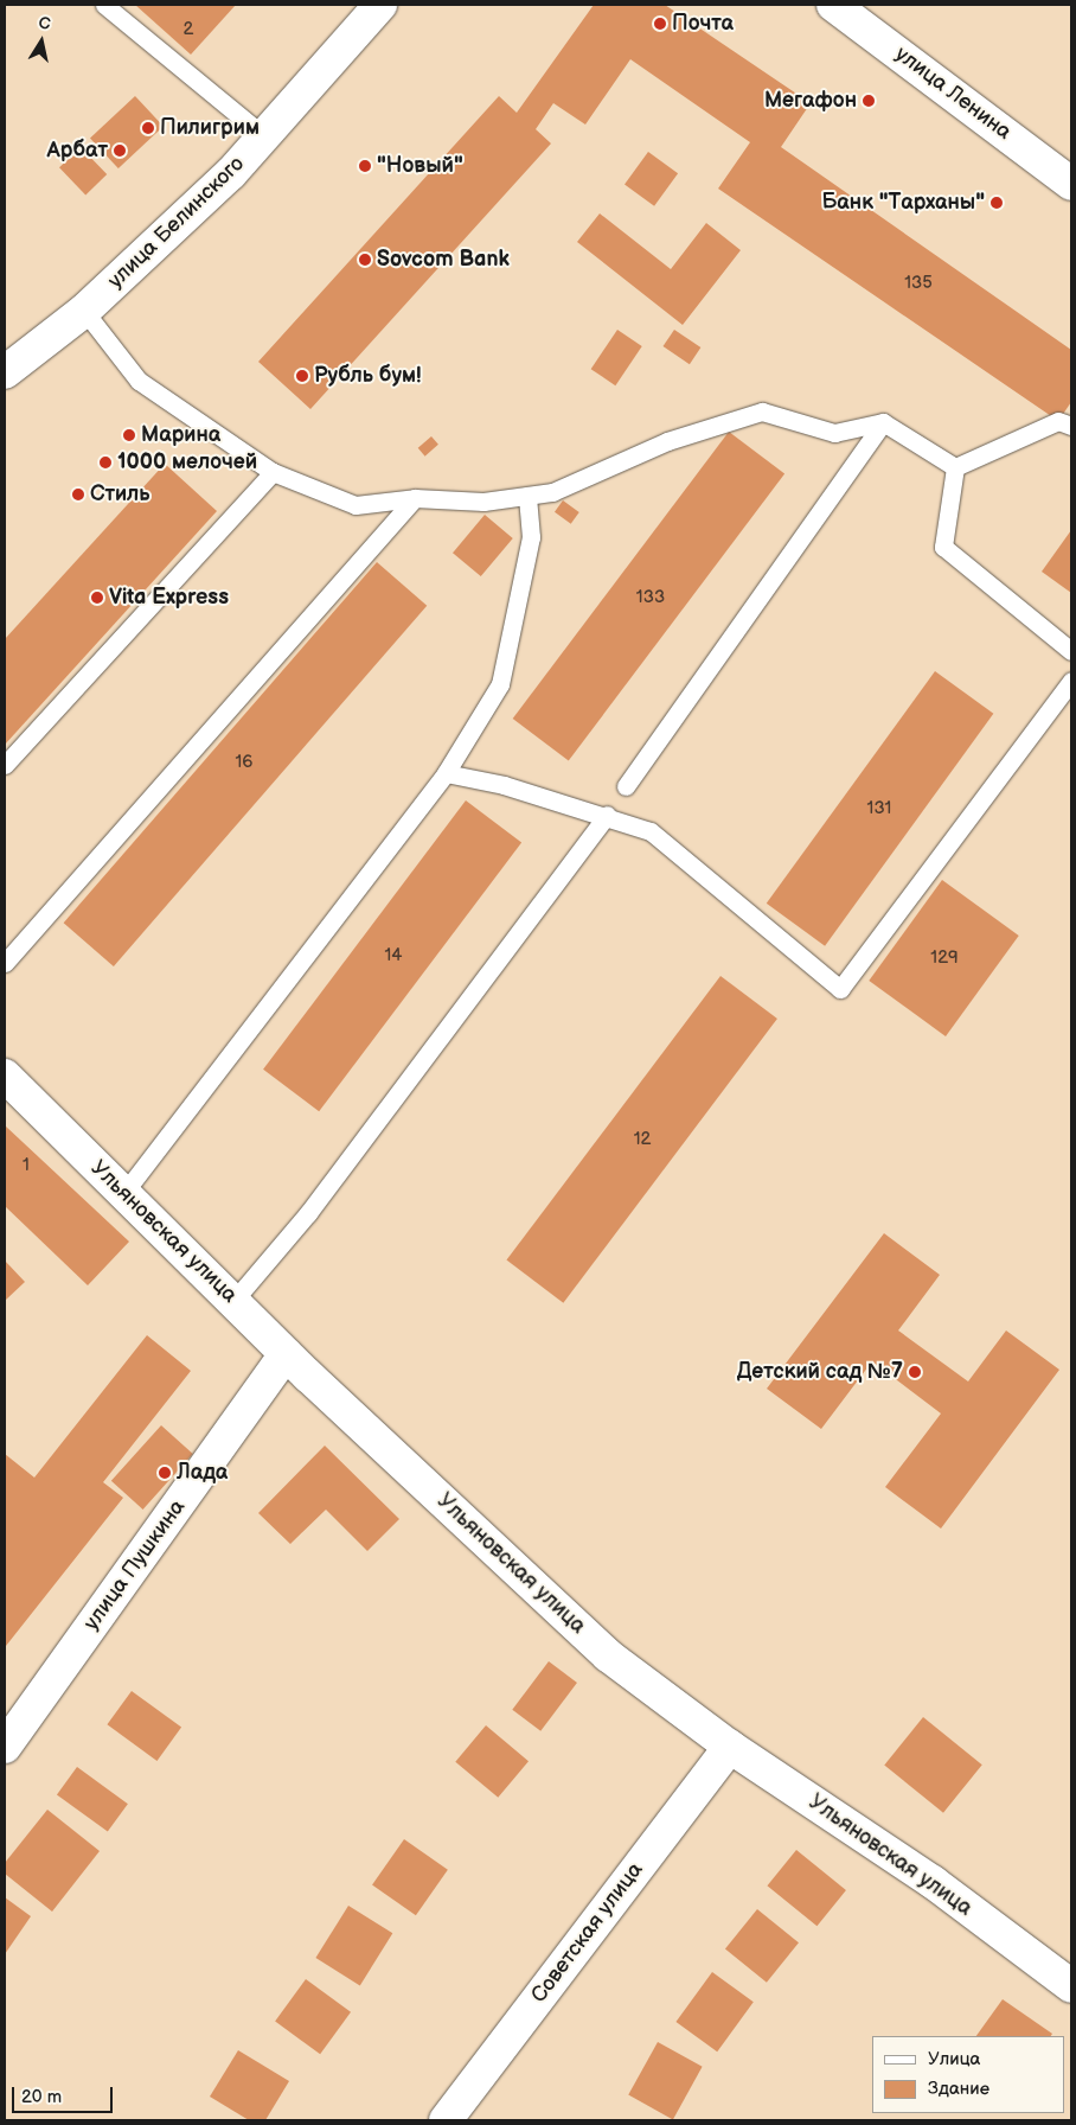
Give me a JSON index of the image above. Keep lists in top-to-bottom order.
{
  "streets": {
    "street": [
      "улица Ленина",
      "улица Белинского",
      "Ульяновская улица",
      "улица Пушкина",
      "Советская улица"
    ]
  },
  "crossings": [
    ["Ульяновская улица", "улица Пушкина"],
    ["Ульяновская улица", "Советская улица"]
  ],
  "places": [
    "Почта",
    "Мегафон",
    "Пилигрим",
    "Арбат",
    "\"Новый\"",
    "Банк \"Тарханы\"",
    "Sovcom Bank",
    "Рубль бум!",
    "Марина",
    "1000 мелочей",
    "Стиль",
    "Vita Express",
    "Детский сад №7",
    "Лада"
  ],
  "house_numbers": [
    "2",
    "135",
    "133",
    "16",
    "131",
    "14",
    "129",
    "12",
    "1"
  ],
  "legend": ["Улица", "Здание"],
  "scale_bar": "20 m",
  "north": "top"
}
